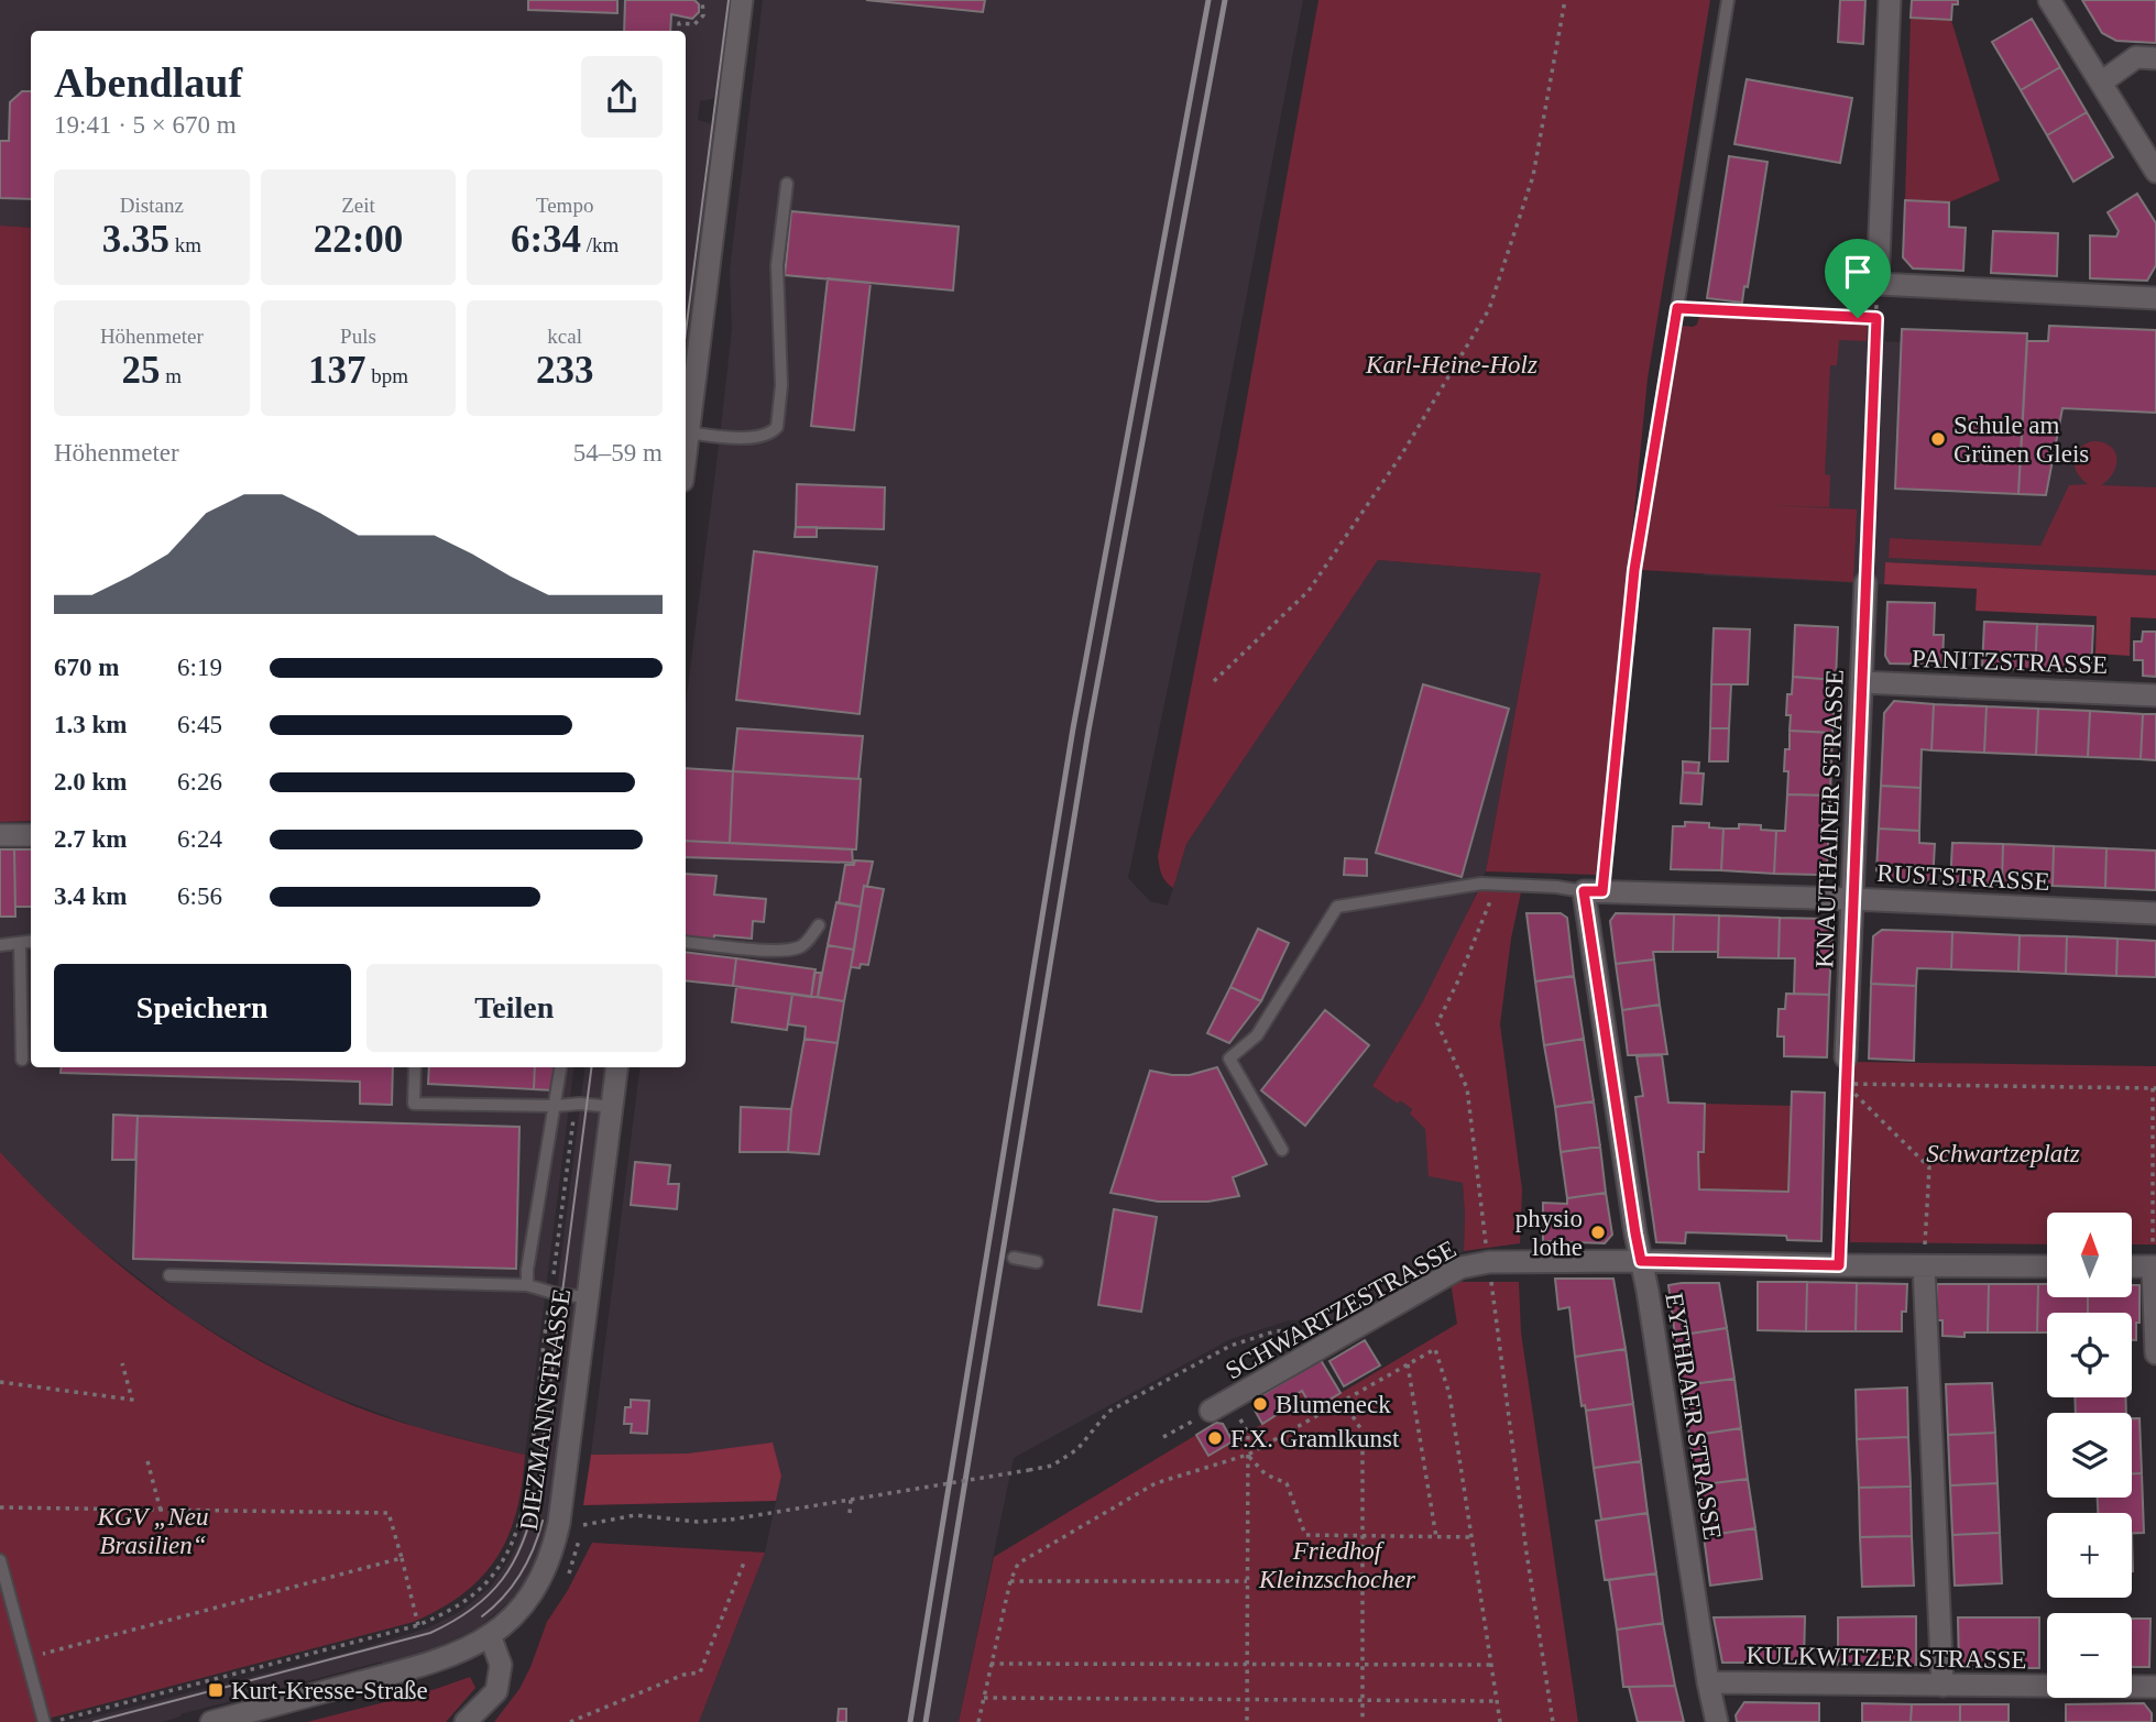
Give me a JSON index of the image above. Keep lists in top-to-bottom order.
{
  "streets": {
    "street": [
      "PANITZSTRASSE",
      "KNAUTHAINER STRASSE",
      "RUSTSTRASSE",
      "SCHWARTZESTRASSE",
      "DIEZMANNSTRASSE",
      "EYTHRAER STRASSE",
      "KULKWITZER STRASSE"
    ]
  },
  "crossings": [
    ["PANITZSTRASSE", "KNAUTHAINER STRASSE"],
    ["KNAUTHAINER STRASSE", "RUSTSTRASSE"],
    ["RUSTSTRASSE", "EYTHRAER STRASSE"],
    ["SCHWARTZESTRASSE", "EYTHRAER STRASSE"],
    ["EYTHRAER STRASSE", "KULKWITZER STRASSE"]
  ],
  "parks": [
    "Karl-Heine-Holz",
    "Schwartzeplatz",
    "KGV „Neu Brasilien“",
    "Friedhof Kleinzschocher"
  ],
  "places": {
    "other": [
      "Schule am Grünen Gleis",
      "physio lothe",
      "Blumeneck",
      "F.X. Gramlkunst"
    ],
    "transit": ["Kurt-Kresse-Straße"]
  },
  "north": "top",
  "page": {
    "heading": ["Abendlauf", "19:41 · 5 × 670 m"],
    "stats": [
      ["Distanz", "3.35 km"],
      ["Zeit", "22:00"],
      ["Tempo", "6:34 /km"],
      ["Höhenmeter", "25 m"],
      ["Puls", "137 bpm"],
      ["kcal", "233"]
    ],
    "chart": ["Höhenmeter", "54–59 m"],
    "list": [
      {
        "name": "670 m",
        "note": "6:19"
      },
      {
        "name": "1.3 km",
        "note": "6:45"
      },
      {
        "name": "2.0 km",
        "note": "6:26"
      },
      {
        "name": "2.7 km",
        "note": "6:24"
      },
      {
        "name": "3.4 km",
        "note": "6:56"
      }
    ],
    "buttons": ["Speichern", "Teilen"],
    "map_buttons": ["+", "−"]
  }
}
